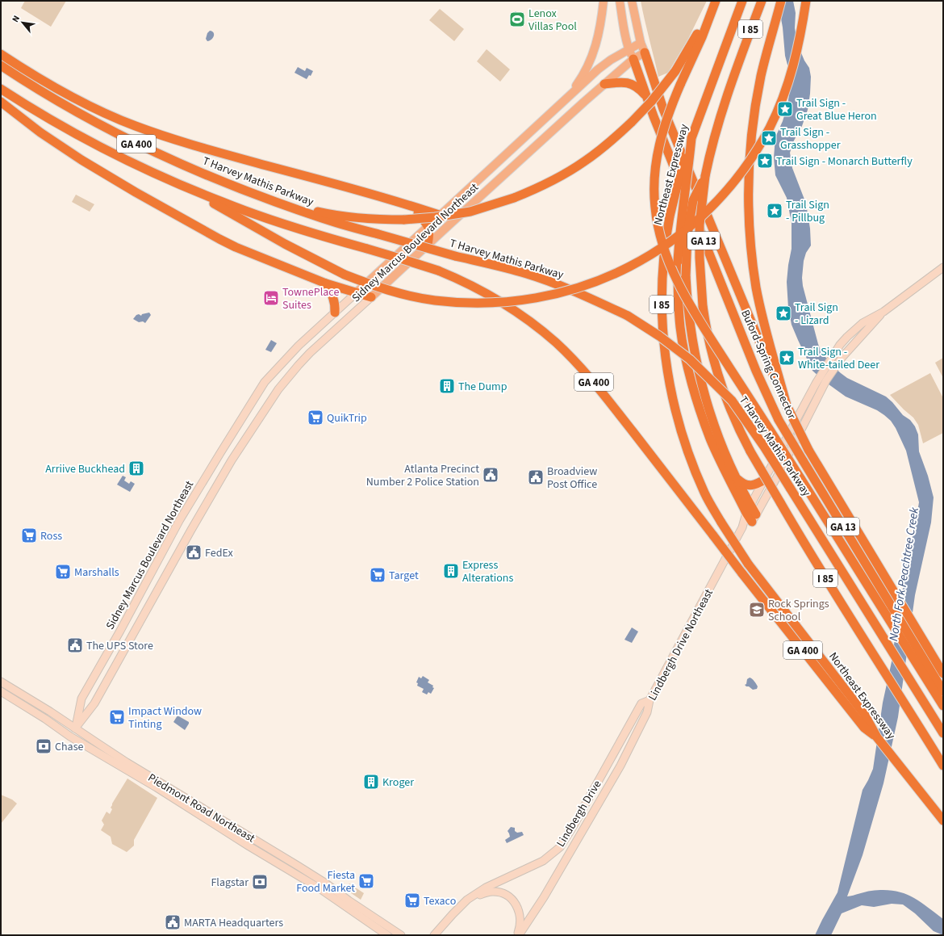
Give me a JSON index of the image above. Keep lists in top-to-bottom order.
{
  "streets": {
    "highway": [
      "I 85",
      "GA 400",
      "Northeast Expressway",
      "T Harvey Mathis Parkway",
      "GA 13",
      "Buford-Spring Connector"
    ],
    "main road": [
      "Sidney Marcus Boulevard Northeast",
      "Lindbergh Drive Northeast",
      "Piedmont Road Northeast",
      "Lindbergh Drive"
    ]
  },
  "crossings": [
    ["GA 400", "Northeast Expressway"],
    ["GA 13", "Sidney Marcus Boulevard Northeast"],
    ["GA 13", "Buford-Spring Connector"],
    ["Sidney Marcus Boulevard Northeast", "Buford-Spring Connector"],
    ["Sidney Marcus Boulevard Northeast", "Piedmont Road Northeast"],
    ["Lindbergh Drive Northeast", "Lindbergh Drive"]
  ],
  "water": ["North Fork Peachtree Creek"],
  "places": {
    "sports": ["Lenox Villas Pool"],
    "place": [
      "Trail Sign - Great Blue Heron",
      "Trail Sign - Grasshopper",
      "Trail Sign - Monarch Butterfly",
      "Trail Sign - Pillbug",
      "Trail Sign - Lizard",
      "Trail Sign - White-tailed Deer"
    ],
    "hotel": ["TownePlace Suites"],
    "building": [
      "The Dump",
      "Arriive Buckhead",
      "Express Alterations",
      "Kroger"
    ],
    "supermarket": [
      "QuikTrip",
      "Ross",
      "Marshalls",
      "Target",
      "Impact Window Tinting",
      "Fiesta Food Market",
      "Texaco"
    ],
    "public building": [
      "Atlanta Precinct Number 2 Police Station",
      "Broadview Post Office",
      "FedEx",
      "The UPS Store",
      "MARTA Headquarters"
    ],
    "school or university": ["Rock Springs School"],
    "bank": ["Chase", "Flagstar"]
  },
  "north": "top left"
}
